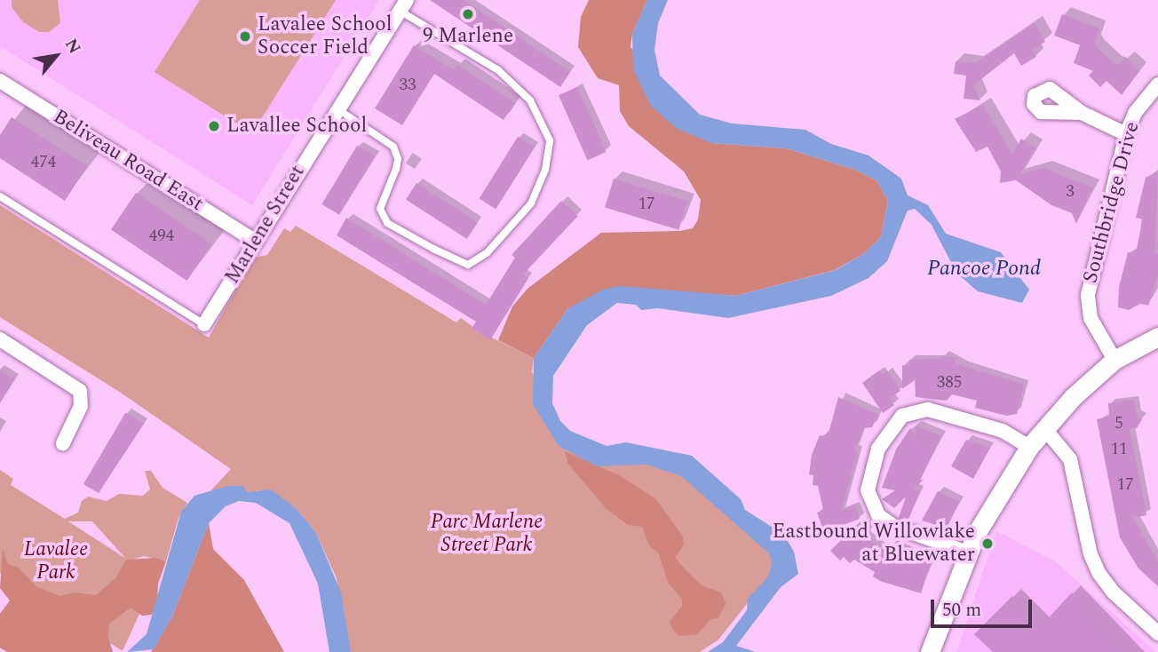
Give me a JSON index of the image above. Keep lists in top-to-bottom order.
{
  "streets": {
    "street": ["Beliveau Road East", "Southbridge Drive", "Marlene Street"]
  },
  "crossings": [
    ["Beliveau Road East", "Marlene Street"]
  ],
  "water": ["Pancoe Pond"],
  "parks": ["Parc Marlene Street Park", "Lavalee Park"],
  "places": [
    "9 Marlene",
    "Lavalee School Soccer Field",
    "Lavallee School",
    "Eastbound Willowlake at Bluewater"
  ],
  "house_numbers": [
    "33",
    "474",
    "3",
    "17",
    "494",
    "385",
    "5",
    "11",
    "17"
  ],
  "scale_bar": "50 m",
  "north": "top right"
}
